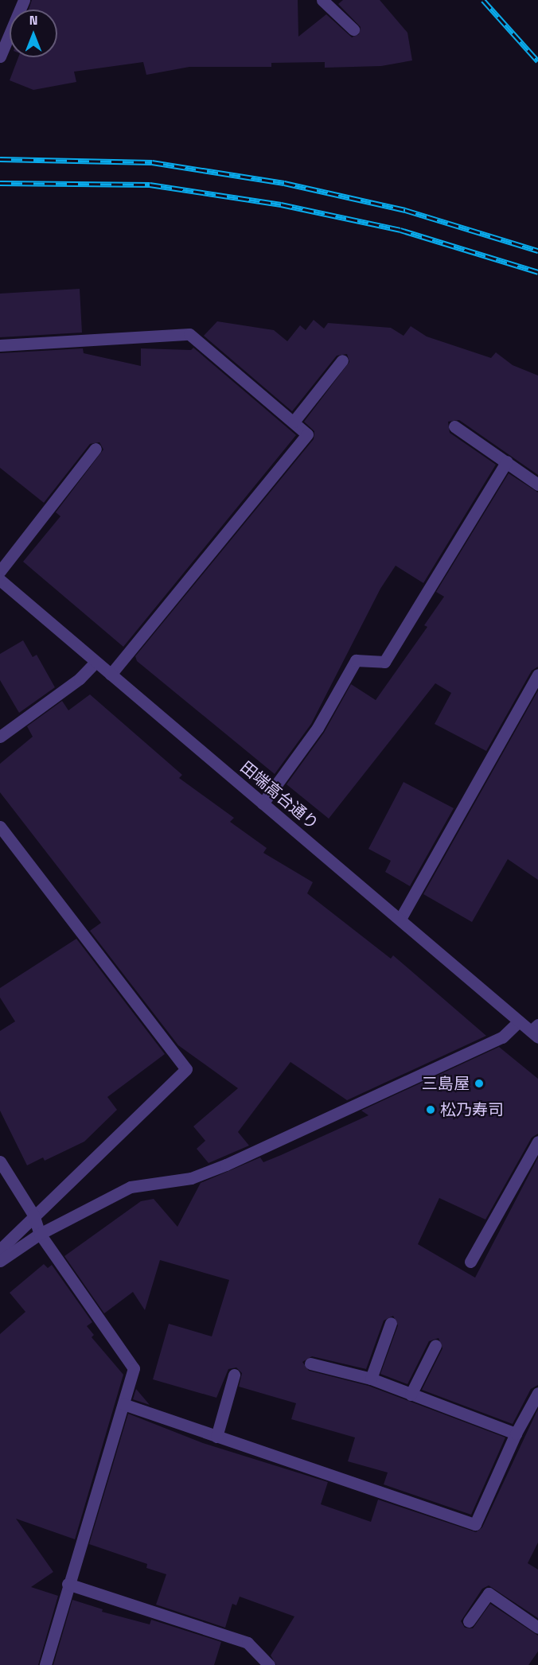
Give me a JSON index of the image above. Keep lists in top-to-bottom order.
{
  "streets": {
    "street": ["田端高台通り"]
  },
  "places": ["三島屋", "松乃寿司"],
  "north": "top"
}
